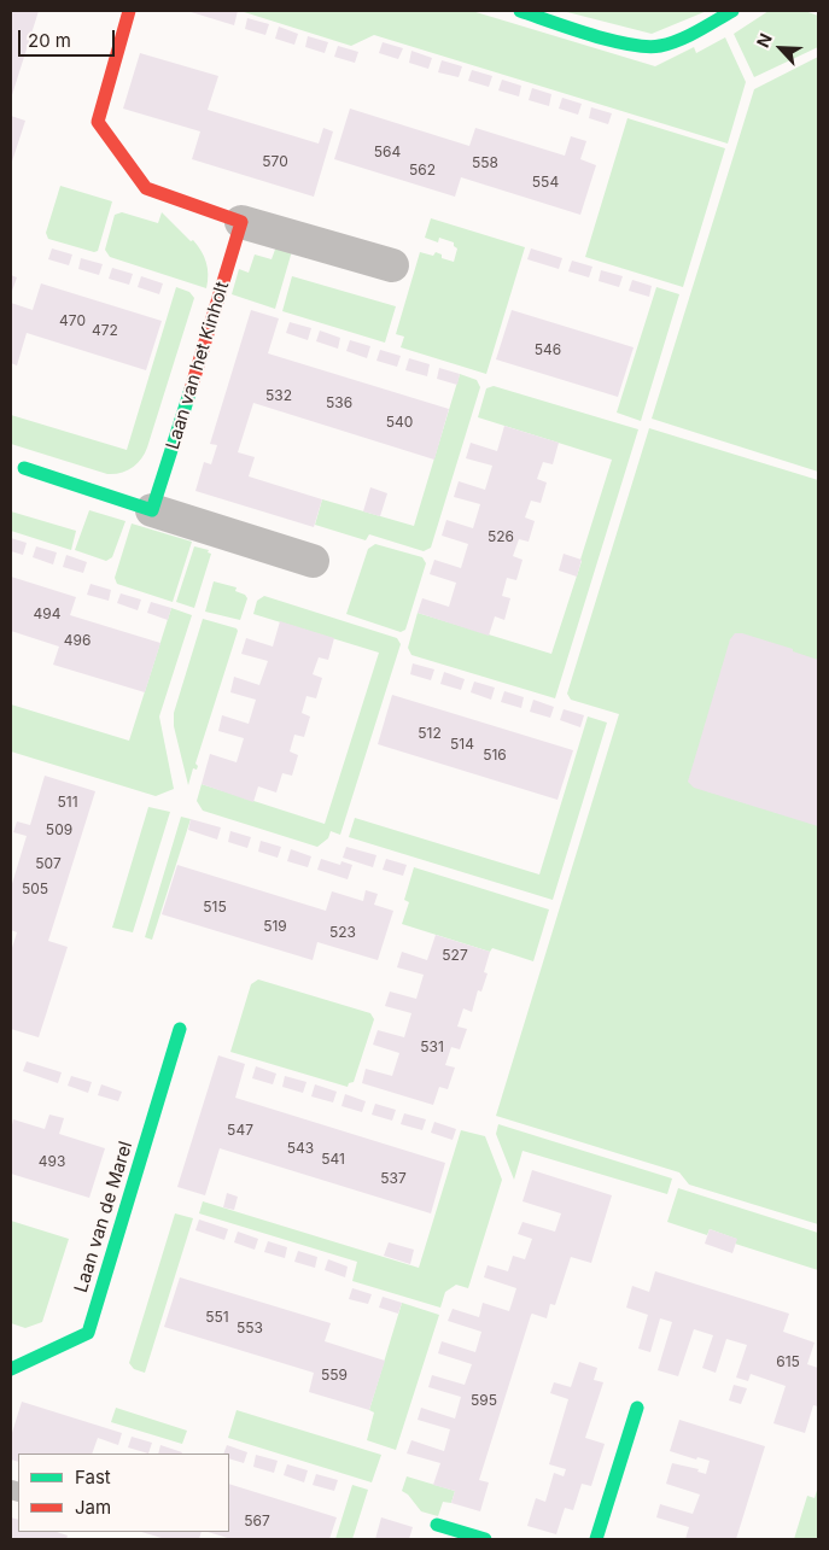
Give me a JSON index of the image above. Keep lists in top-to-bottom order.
{
  "streets": {
    "street": ["Laan van het Kinholt", "Laan van de Marel"]
  },
  "house_numbers": [
    "564",
    "570",
    "558",
    "562",
    "554",
    "470",
    "472",
    "546",
    "532",
    "536",
    "540",
    "526",
    "494",
    "496",
    "512",
    "514",
    "516",
    "511",
    "509",
    "507",
    "505",
    "515",
    "519",
    "523",
    "527",
    "531",
    "547",
    "543",
    "541",
    "493",
    "537",
    "551",
    "553",
    "615",
    "559",
    "595",
    "567"
  ],
  "legend": ["Fast", "Jam"],
  "scale_bar": "20 m",
  "north": "top left"
}
